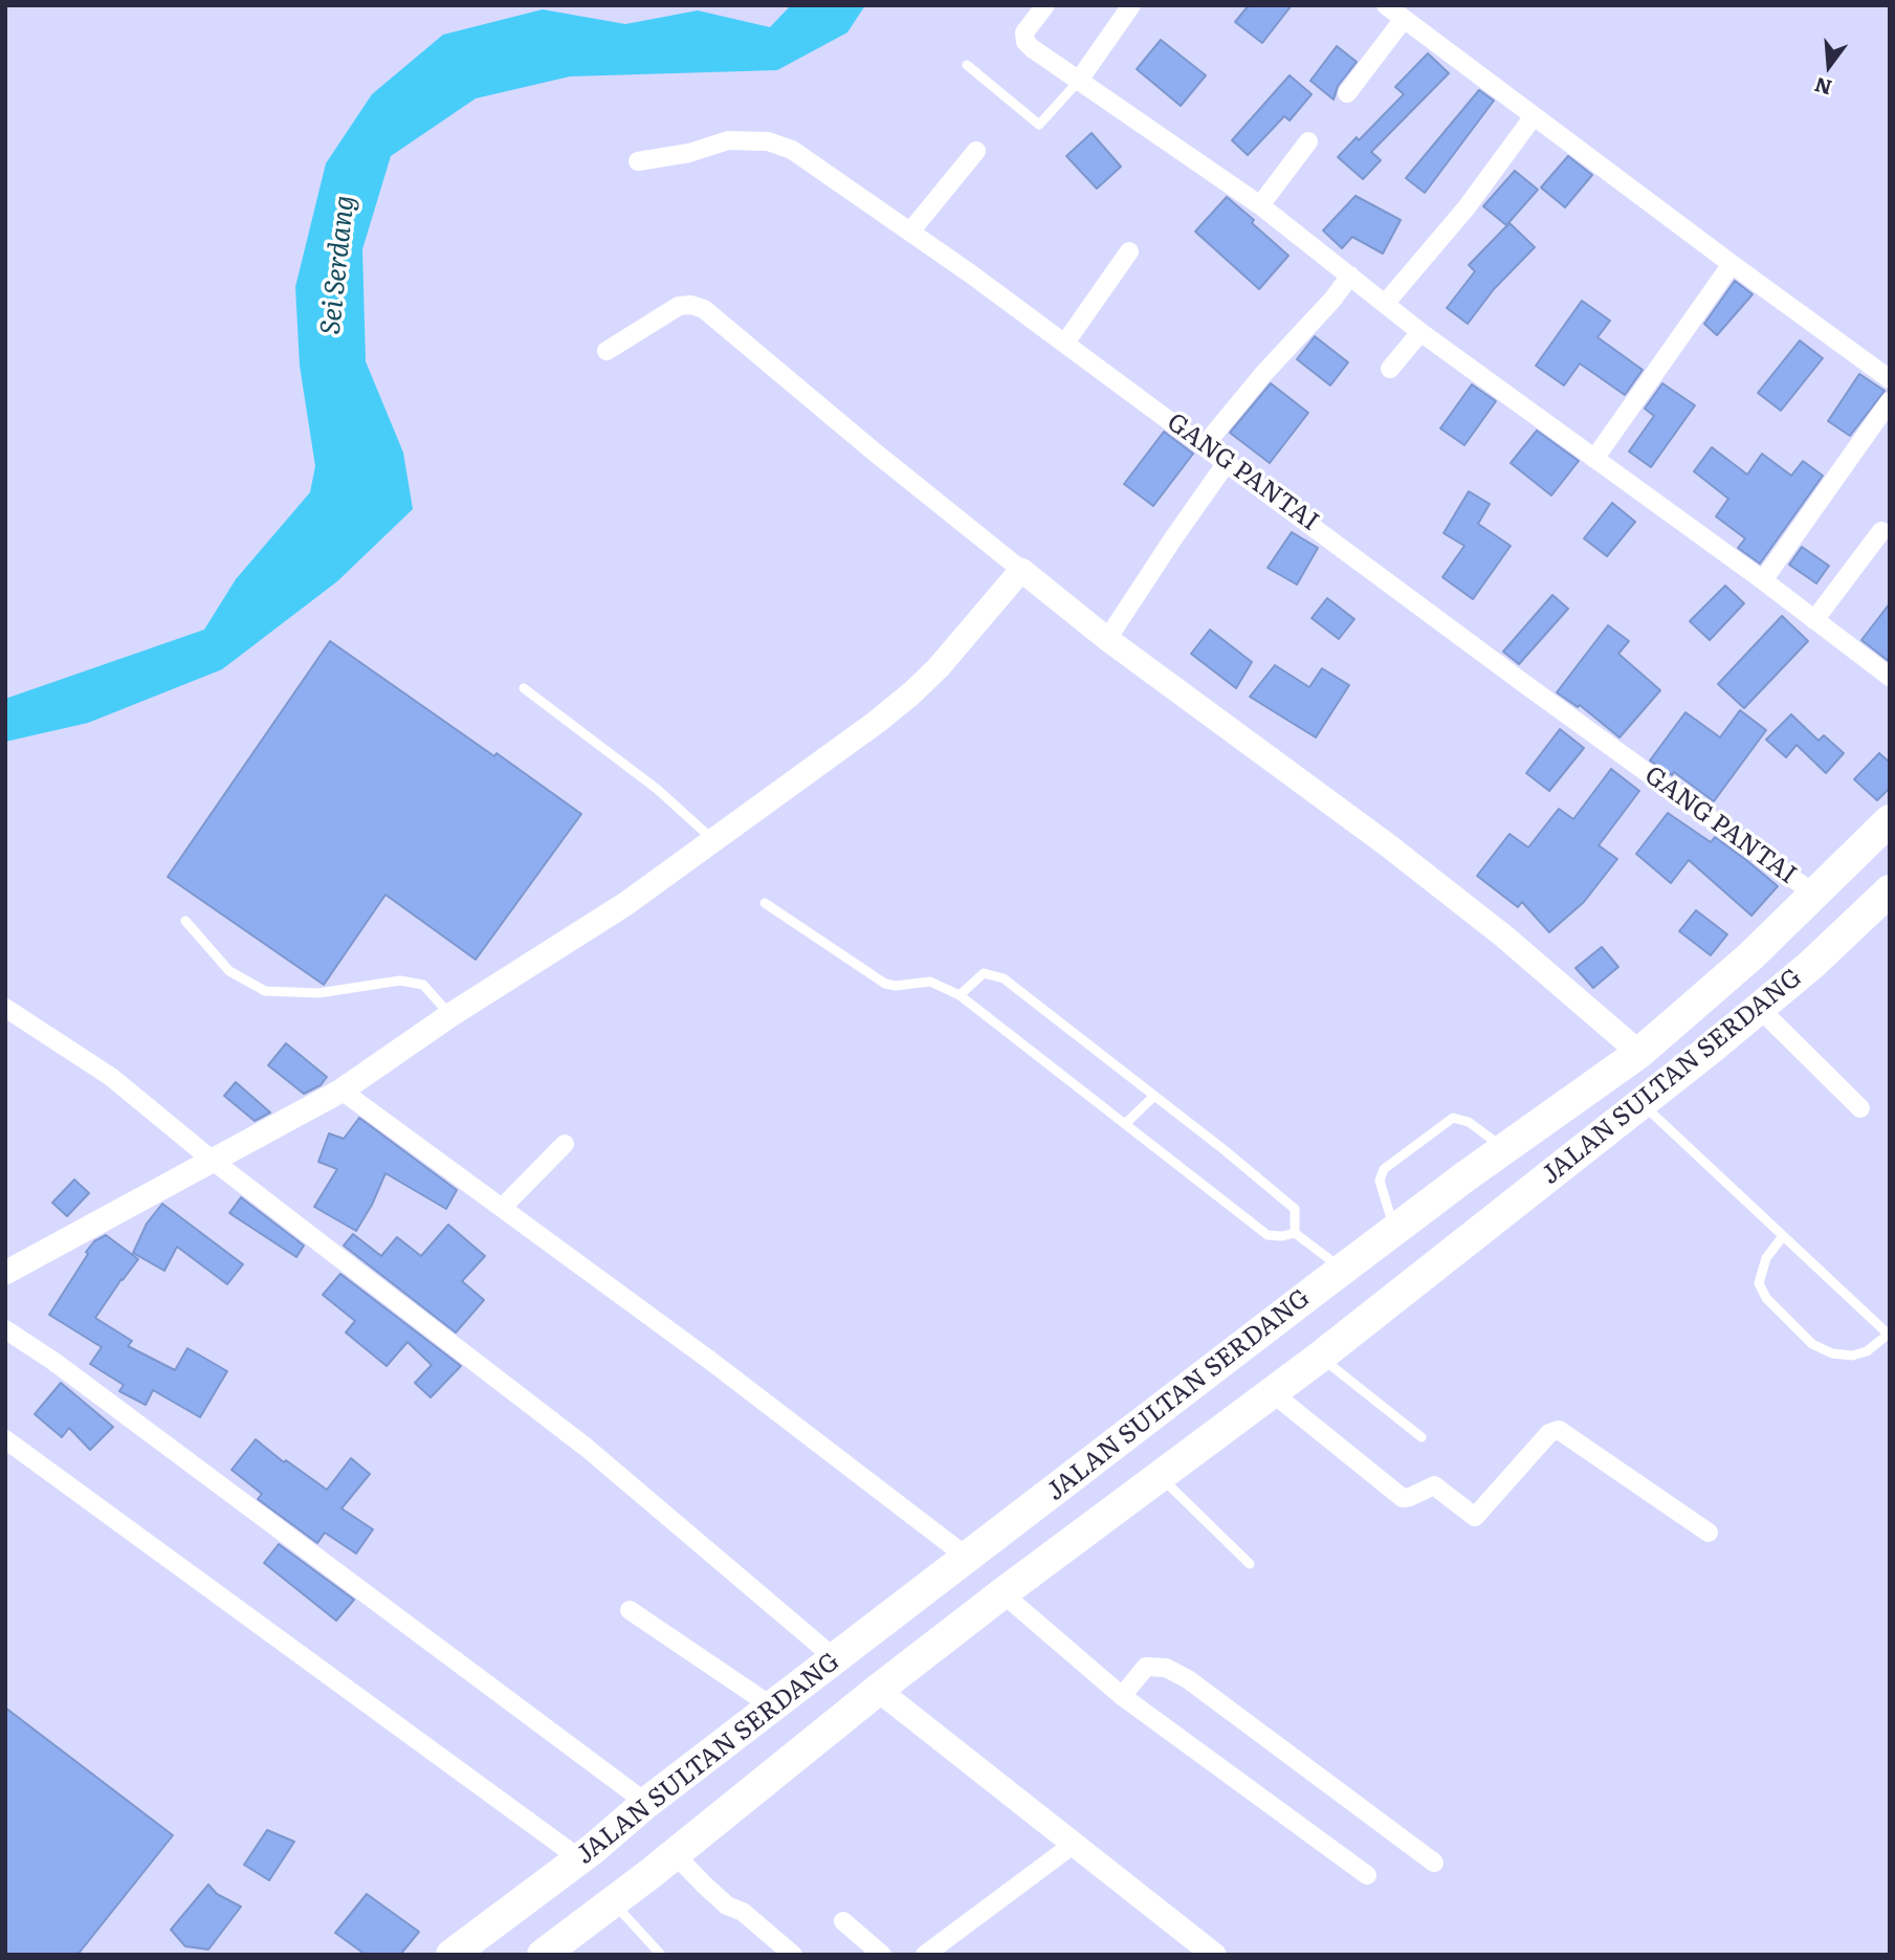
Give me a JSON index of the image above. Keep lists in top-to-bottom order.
{
  "streets": {
    "highway": ["JALAN SULTAN SERDANG"],
    "street": ["GANG PANTAI"]
  },
  "crossings": [
    ["GANG PANTAI", "JALAN SULTAN SERDANG"]
  ],
  "water": ["Sei Serdang"],
  "north": "bottom"
}
